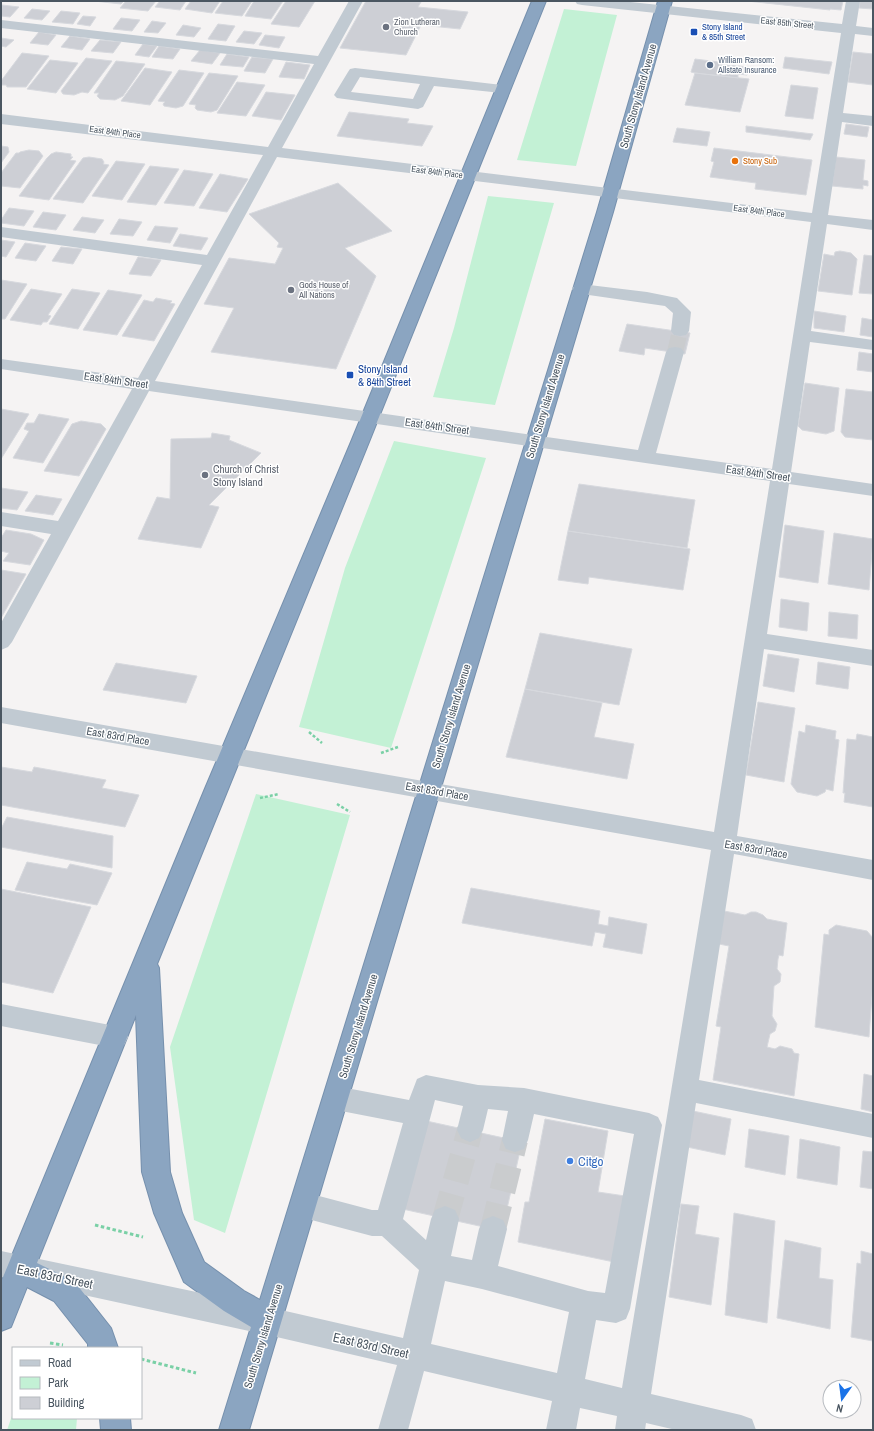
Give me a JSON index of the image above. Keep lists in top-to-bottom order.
{
  "streets": {
    "highway": ["South Stony Island Avenue"],
    "street": [
      "East 85th Street",
      "East 84th Place",
      "East 84th Street",
      "East 83rd Place",
      "East 83rd Street"
    ]
  },
  "crossings": [
    ["East 85th Street", "South Stony Island Avenue"],
    ["South Stony Island Avenue", "East 84th Place"],
    ["South Stony Island Avenue", "East 84th Street"],
    ["South Stony Island Avenue", "East 83rd Place"],
    ["South Stony Island Avenue", "East 83rd Street"]
  ],
  "places": {
    "other": [
      "Zion Lutheran Church",
      "William Ransom: Allstate Insurance",
      "Stony Sub",
      "Gods House of All Nations",
      "Church of Christ Stony Island",
      "Citgo"
    ],
    "transit": ["Stony Island & 85th Street", "Stony Island & 84th Street"]
  },
  "legend": ["Road", "Park", "Building"],
  "north": "bottom"
}
